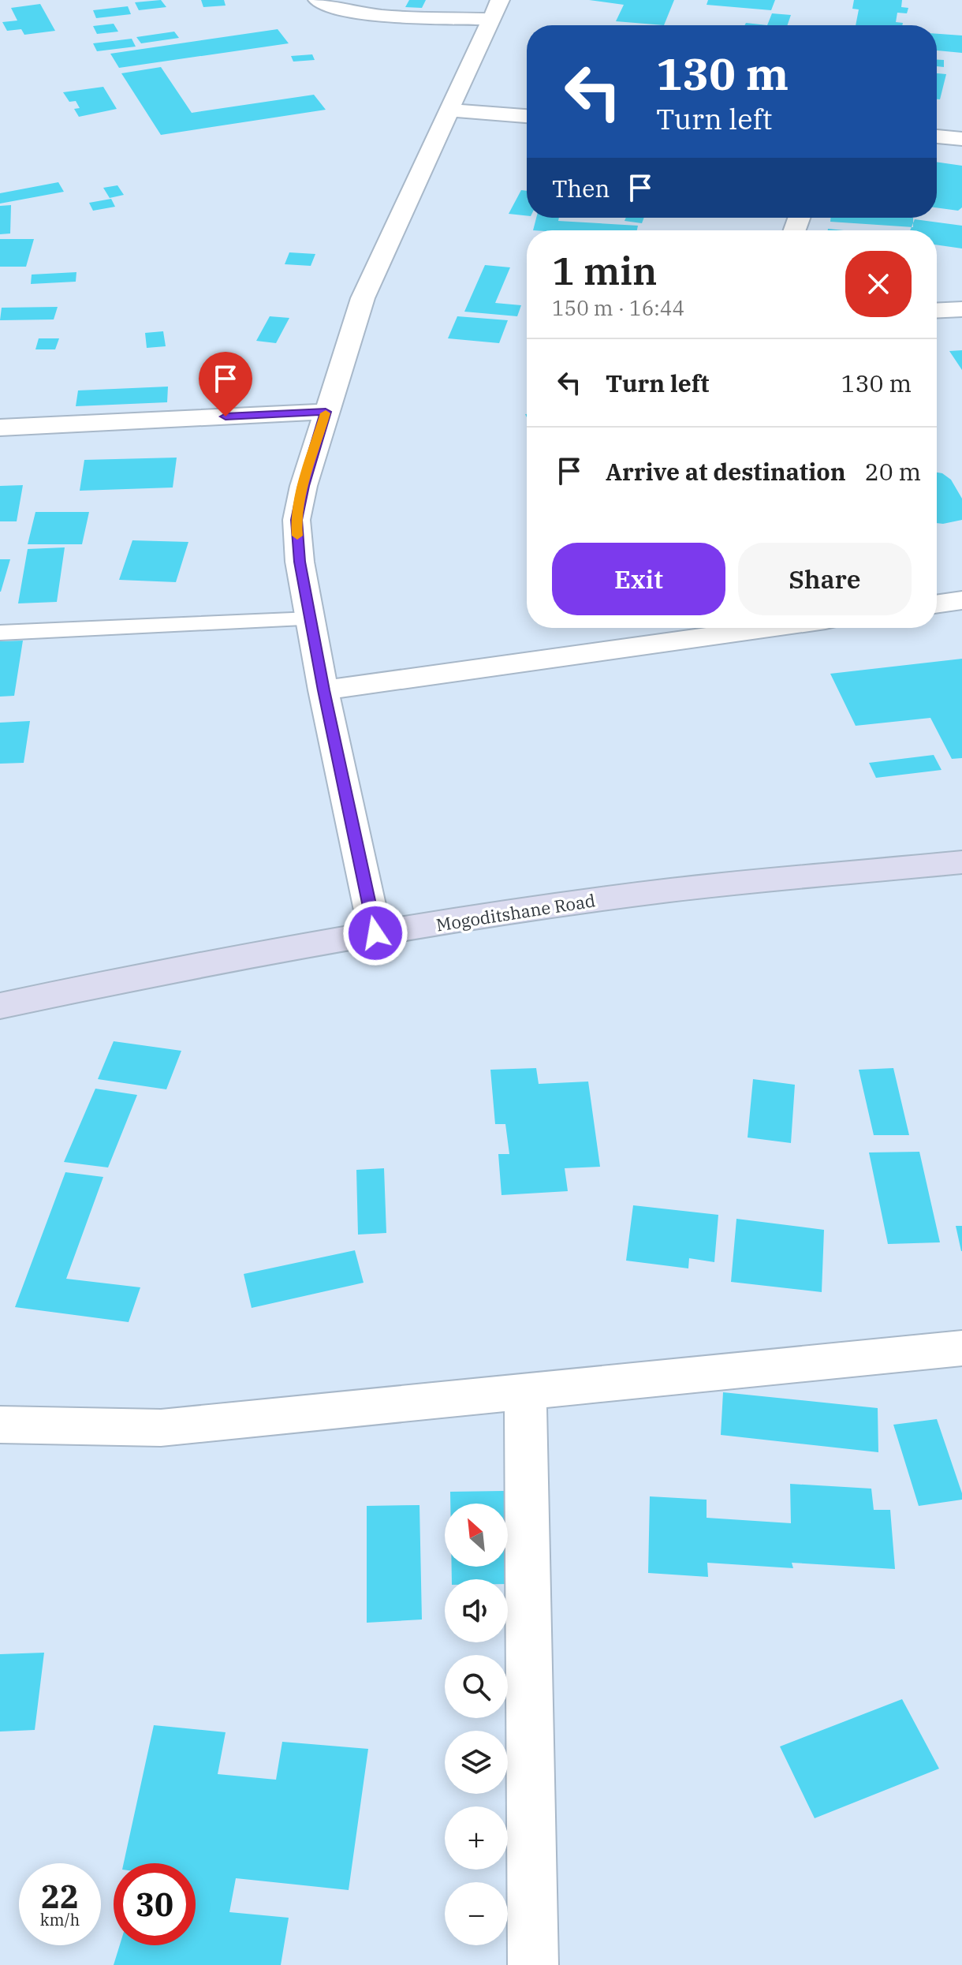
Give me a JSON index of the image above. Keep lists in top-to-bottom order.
{
  "streets": {
    "main road": ["Mogoditshane Road"]
  },
  "north": "top left",
  "page": {
    "turn": ["130 m", "Turn left"],
    "then": "Then",
    "heading": ["1 min", "150 m · 16:44"],
    "list": [
      {
        "name": "Turn left",
        "value": "130 m"
      },
      {
        "name": "Arrive at destination",
        "value": "20 m"
      }
    ],
    "buttons": ["Exit", "Share"],
    "map_buttons": ["+", "−"],
    "speed": "22 km/h",
    "limit": "30"
  }
}
